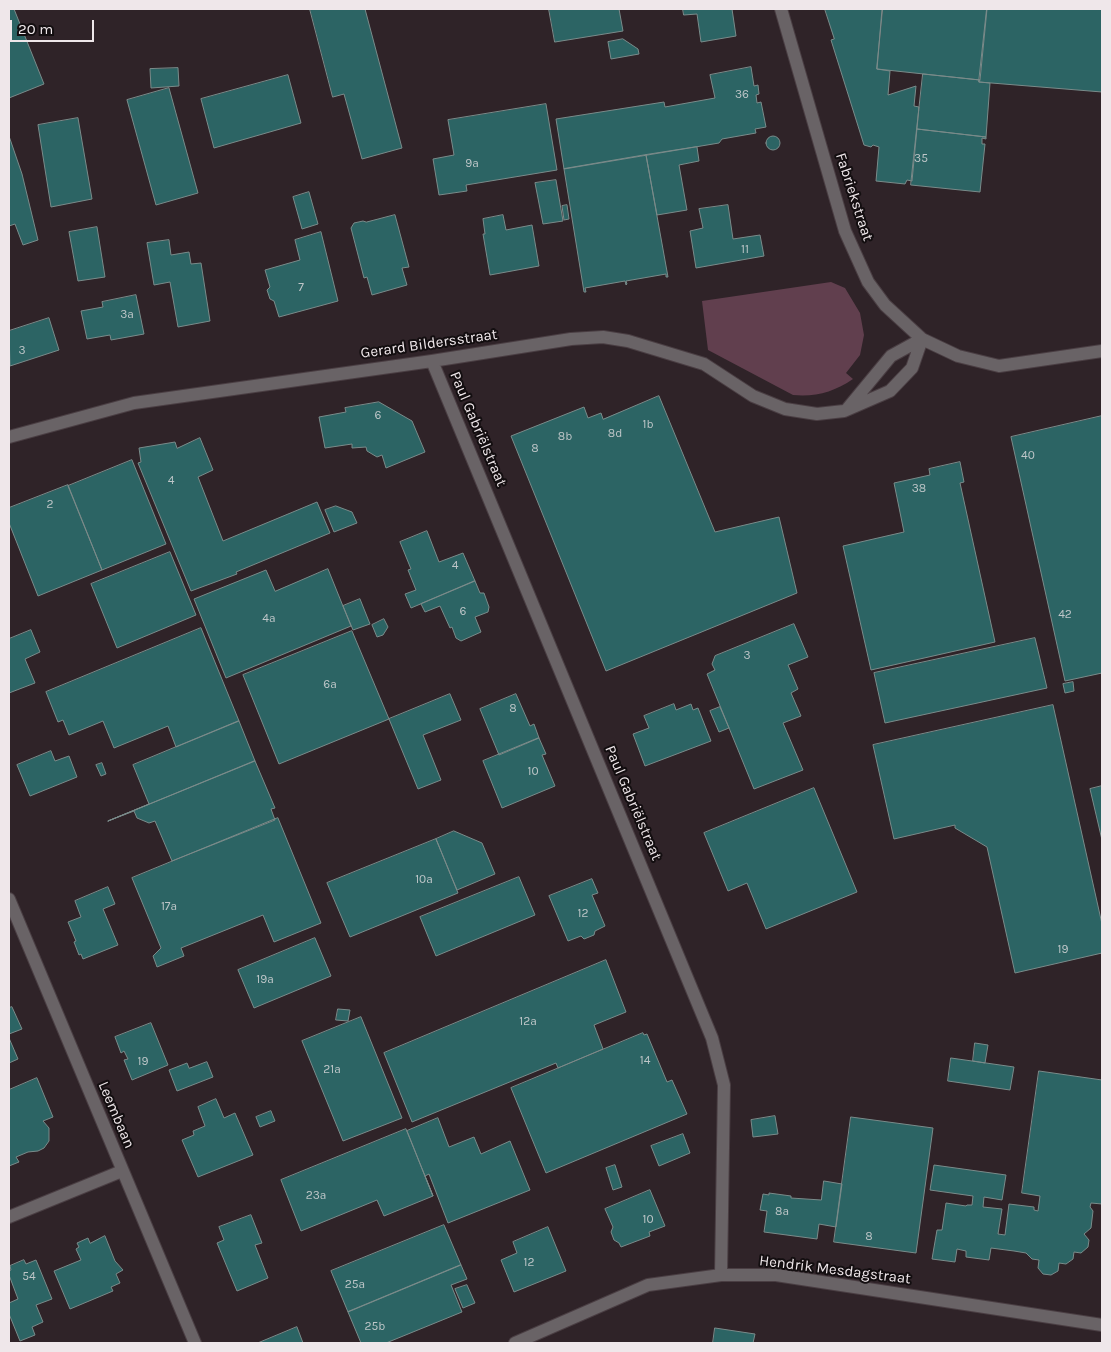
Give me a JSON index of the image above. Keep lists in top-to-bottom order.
{
  "streets": {
    "street": [
      "Fabriekstraat",
      "Gerard Bildersstraat",
      "Paul Gabriëlstraat",
      "Leembaan",
      "Hendrik Mesdagstraat"
    ]
  },
  "crossings": [
    ["Fabriekstraat", "Gerard Bildersstraat"],
    ["Gerard Bildersstraat", "Paul Gabriëlstraat"],
    ["Paul Gabriëlstraat", "Hendrik Mesdagstraat"]
  ],
  "house_numbers": [
    "36",
    "35",
    "9a",
    "11",
    "7",
    "3a",
    "3",
    "6",
    "1b",
    "8d",
    "8b",
    "8",
    "40",
    "4",
    "38",
    "2",
    "4",
    "6",
    "42",
    "4a",
    "3",
    "6a",
    "8",
    "10",
    "10a",
    "17a",
    "12",
    "19",
    "19a",
    "12a",
    "14",
    "19",
    "21a",
    "23a",
    "8a",
    "10",
    "8",
    "12",
    "54",
    "25a",
    "25b"
  ],
  "scale_bar": "20 m"
}
